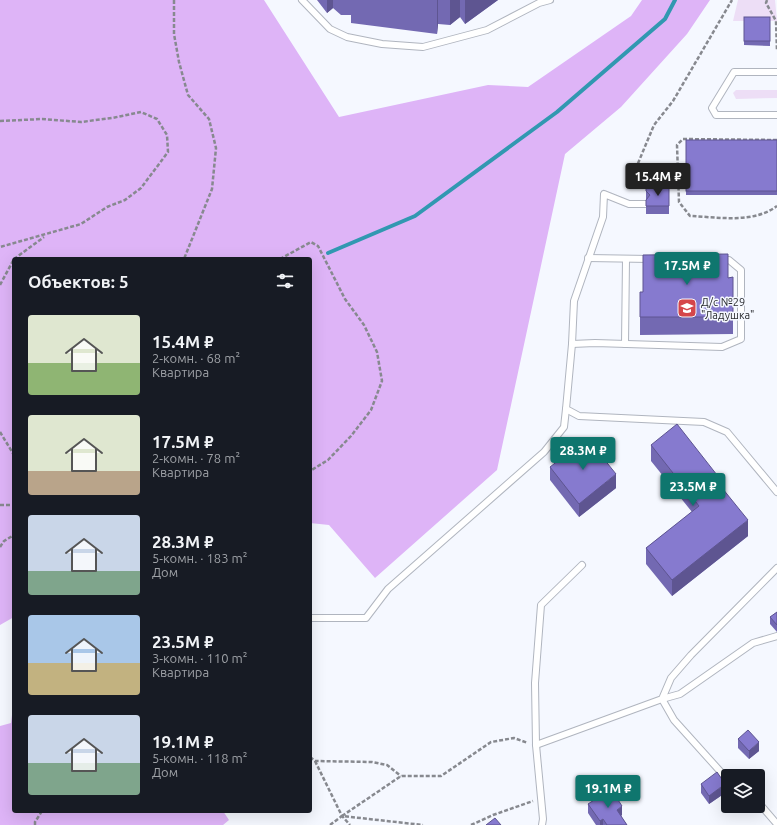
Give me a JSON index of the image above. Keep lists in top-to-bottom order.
{
  "places": {
    "school or university": ["Д/с №29 \"Ладушка\""]
  },
  "page": {
    "price": [
      "15.4M ₽",
      "17.5M ₽",
      "28.3M ₽",
      "23.5M ₽",
      "19.1M ₽"
    ],
    "heading": "Объектов: 5",
    "list": [
      {
        "name": "15.4M ₽",
        "note": "2-комн. · 68 m² · Квартира"
      },
      {
        "name": "17.5M ₽",
        "note": "2-комн. · 78 m² · Квартира"
      },
      {
        "name": "28.3M ₽",
        "note": "5-комн. · 183 m² · Дом"
      },
      {
        "name": "23.5M ₽",
        "note": "3-комн. · 110 m² · Квартира"
      },
      {
        "name": "19.1M ₽",
        "note": "5-комн. · 118 m² · Дом"
      }
    ]
  }
}
